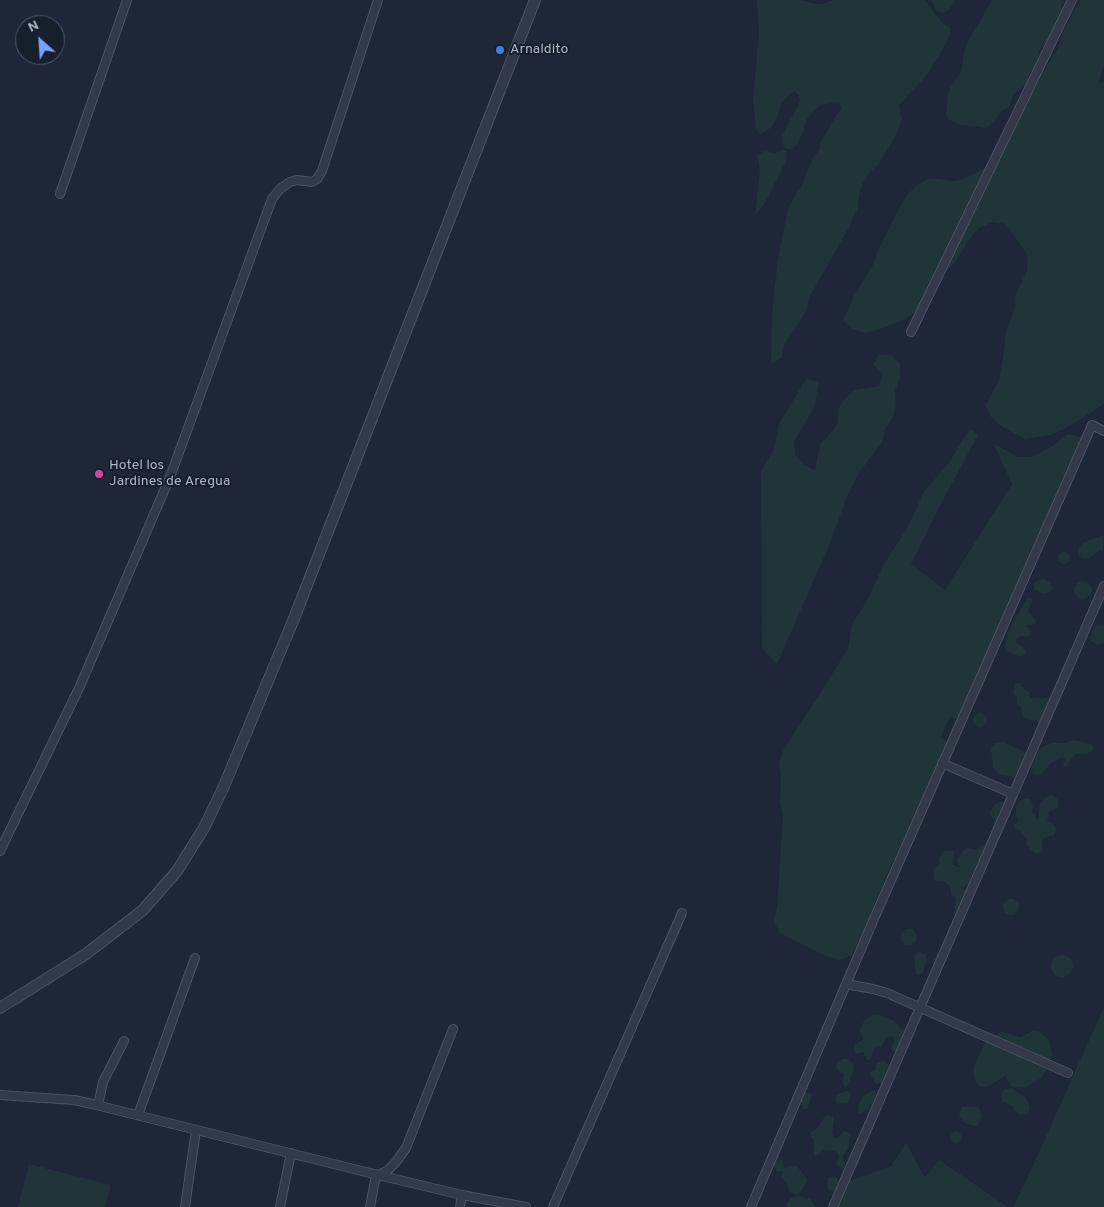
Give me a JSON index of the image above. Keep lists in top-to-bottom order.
{
  "places": ["Arnaldito", "Hotel los Jardines de Aregua"],
  "north": "top left"
}
